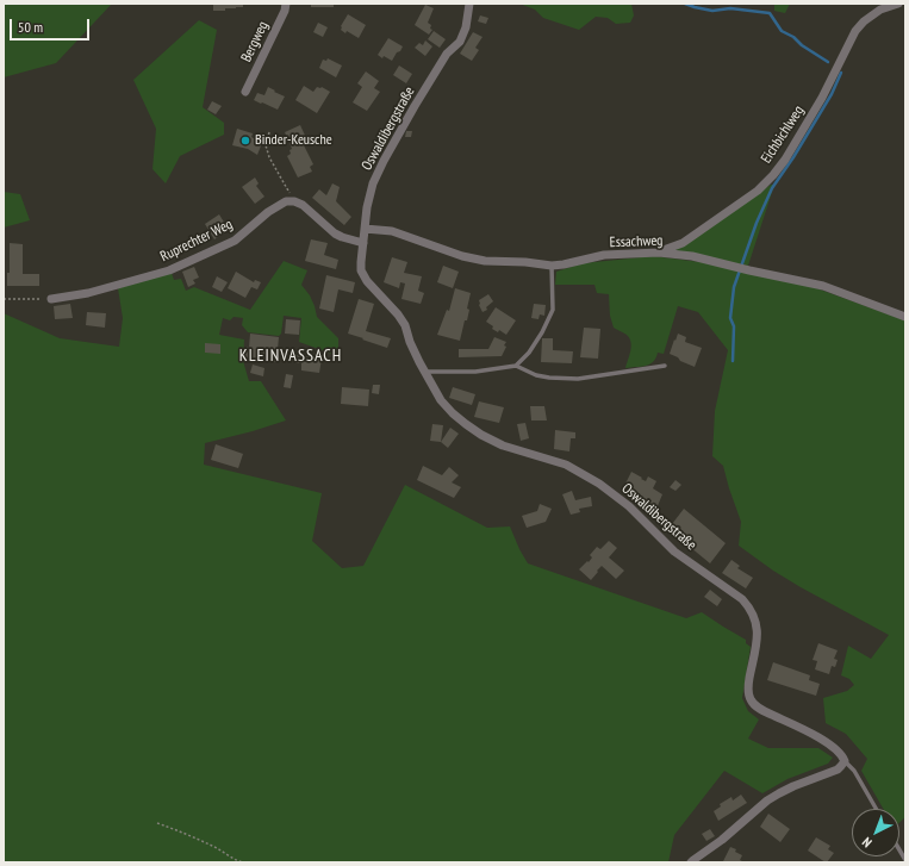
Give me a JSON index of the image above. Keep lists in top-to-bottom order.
{
  "streets": {
    "street": [
      "Bergweg",
      "Oswaldibergstraße",
      "Eichbichlweg",
      "Ruprechter Weg",
      "Essachweg"
    ]
  },
  "crossings": [
    ["Oswaldibergstraße", "Essachweg"],
    ["Eichbichlweg", "Essachweg"]
  ],
  "districts": ["KLEINVASSACH"],
  "places": ["Binder-Keusche"],
  "scale_bar": "50 m",
  "north": "bottom left"
}
